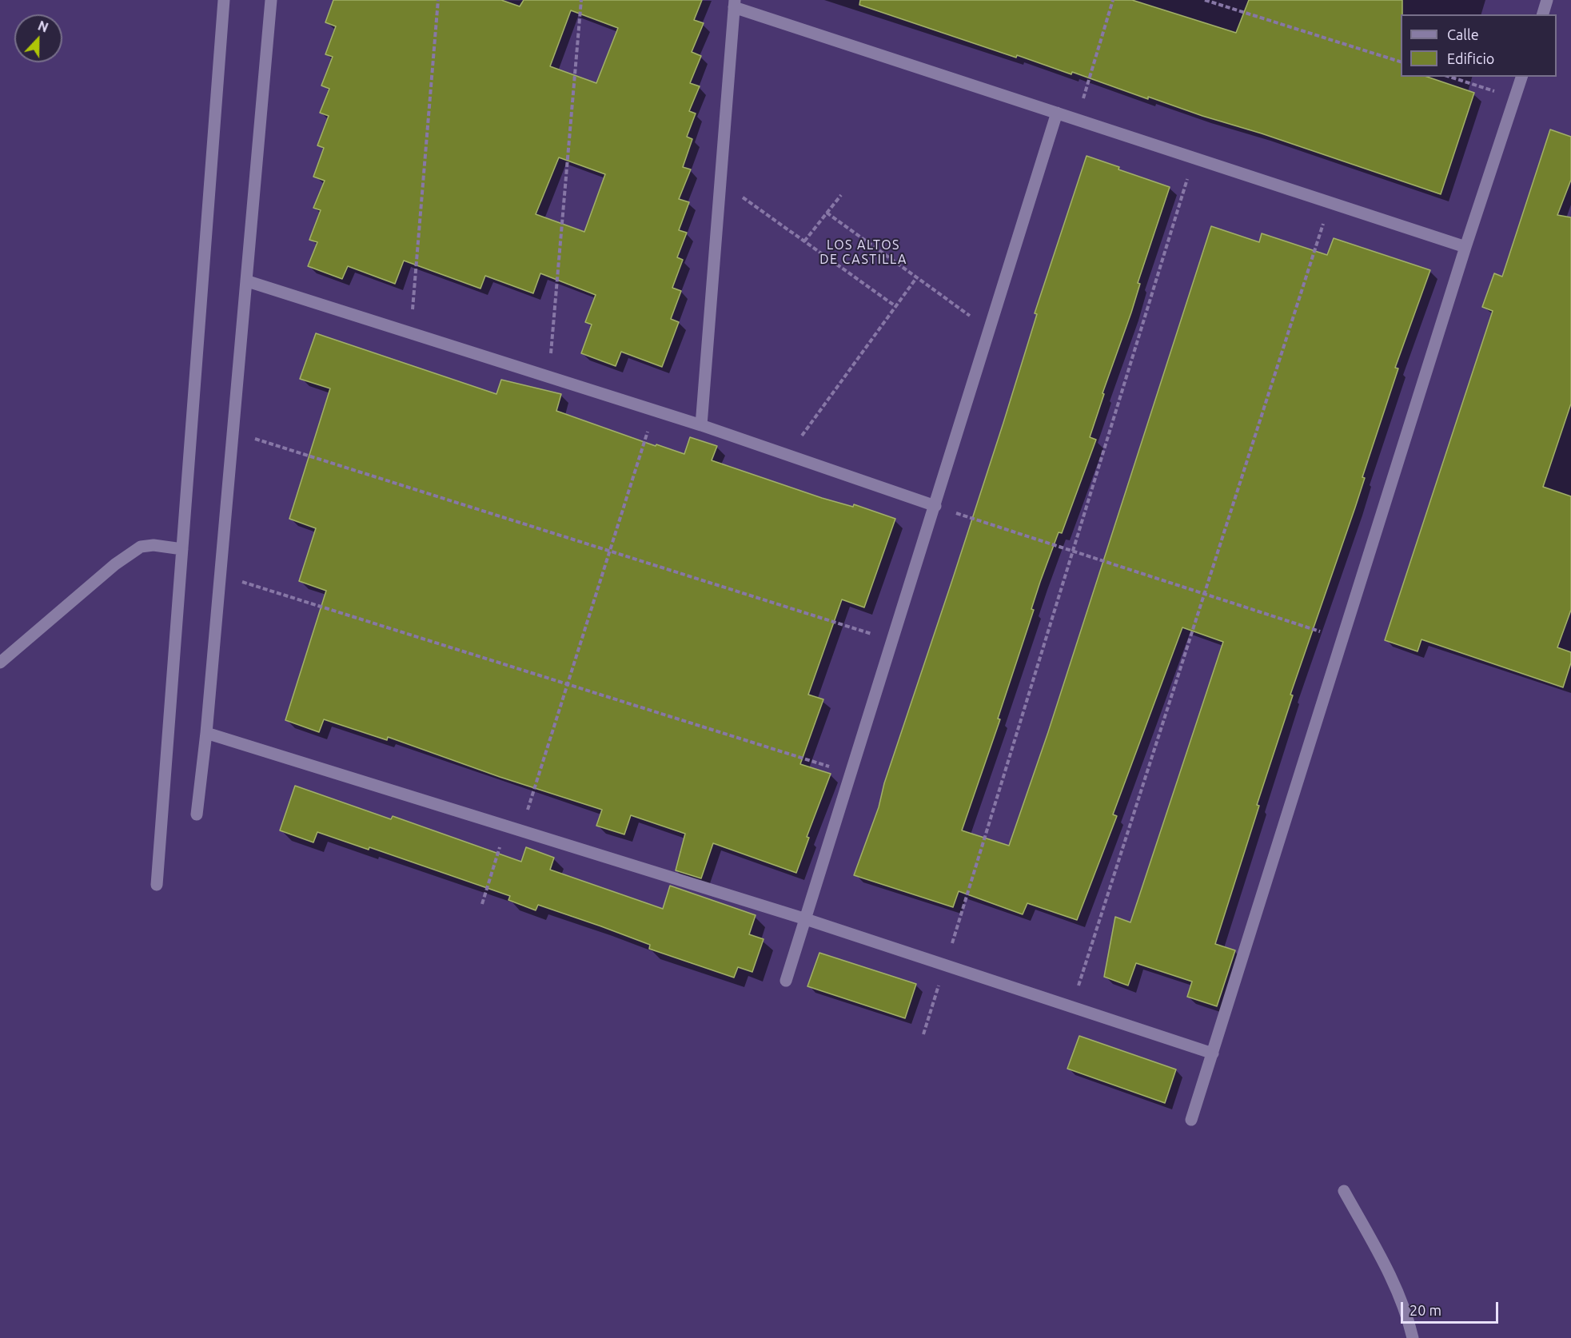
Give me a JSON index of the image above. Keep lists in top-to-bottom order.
{
  "districts": ["LOS ALTOS DE CASTILLA"],
  "legend": ["Calle", "Edificio"],
  "scale_bar": "20 m",
  "north": "top"
}
